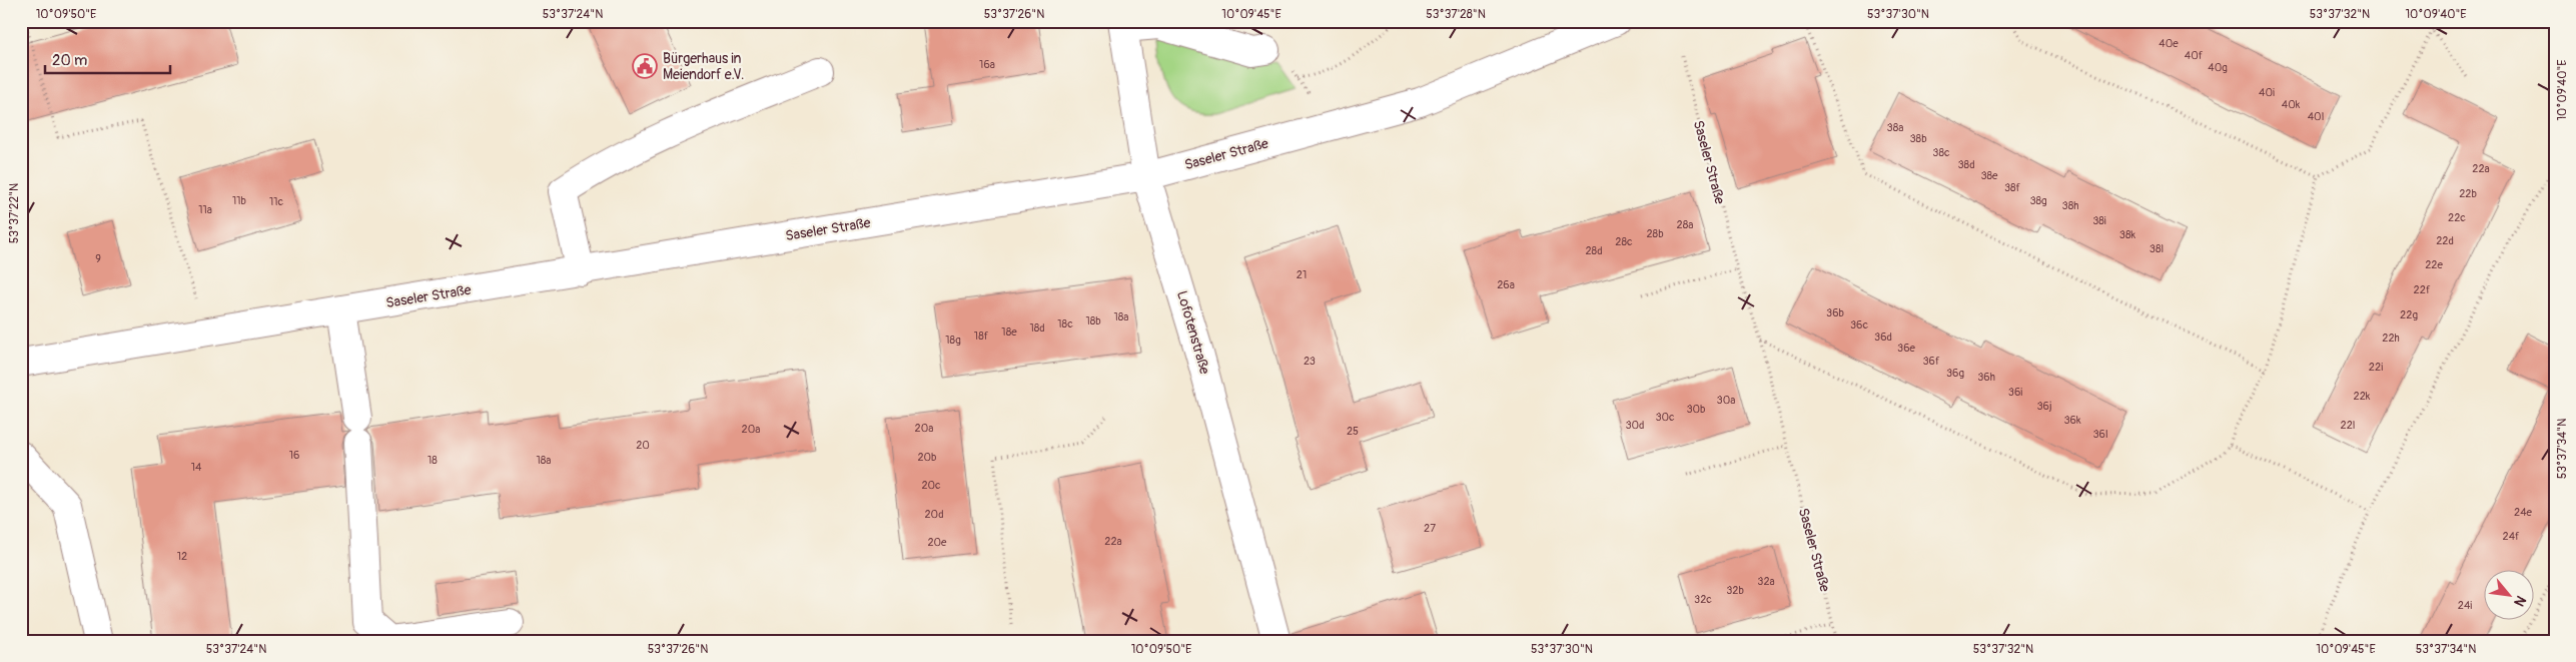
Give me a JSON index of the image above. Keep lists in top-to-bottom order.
{
  "streets": {
    "street": ["Saseler Straße", "Lofotenstraße"]
  },
  "crossings": [
    ["Saseler Straße", "Lofotenstraße"]
  ],
  "places": {
    "public building": ["Bürgerhaus in Meiendorf e.V."]
  },
  "house_numbers": [
    "40e",
    "40f",
    "16a",
    "40g",
    "40i",
    "40k",
    "40l",
    "38a",
    "38b",
    "38c",
    "38d",
    "22a",
    "38e",
    "38f",
    "22b",
    "11b",
    "38g",
    "11c",
    "38h",
    "11a",
    "22c",
    "38i",
    "28a",
    "28b",
    "38k",
    "22d",
    "28c",
    "38l",
    "28d",
    "9",
    "22e",
    "21",
    "26a",
    "22f",
    "36b",
    "22g",
    "18a",
    "18b",
    "18c",
    "36c",
    "18d",
    "18e",
    "18f",
    "36d",
    "22h",
    "18g",
    "36e",
    "23",
    "36f",
    "22i",
    "36g",
    "36h",
    "36i",
    "22k",
    "30a",
    "36j",
    "30b",
    "30c",
    "36k",
    "30d",
    "22l",
    "20a",
    "20a",
    "25",
    "36l",
    "20",
    "16",
    "20b",
    "18",
    "18a",
    "14",
    "20c",
    "24e",
    "20d",
    "27",
    "24f",
    "22a",
    "20e",
    "12",
    "32a",
    "32b",
    "32c",
    "24i"
  ],
  "scale_bar": "20 m",
  "north": "bottom right",
  "coordinates": [
    "10°09'50\"E",
    "53°37'24\"N",
    "53°37'26\"N",
    "10°09'45\"E",
    "53°37'28\"N",
    "53°37'30\"N",
    "53°37'32\"N",
    "10°09'40\"E",
    "53°37'22\"N",
    "53°37'34\"N"
  ]
}
